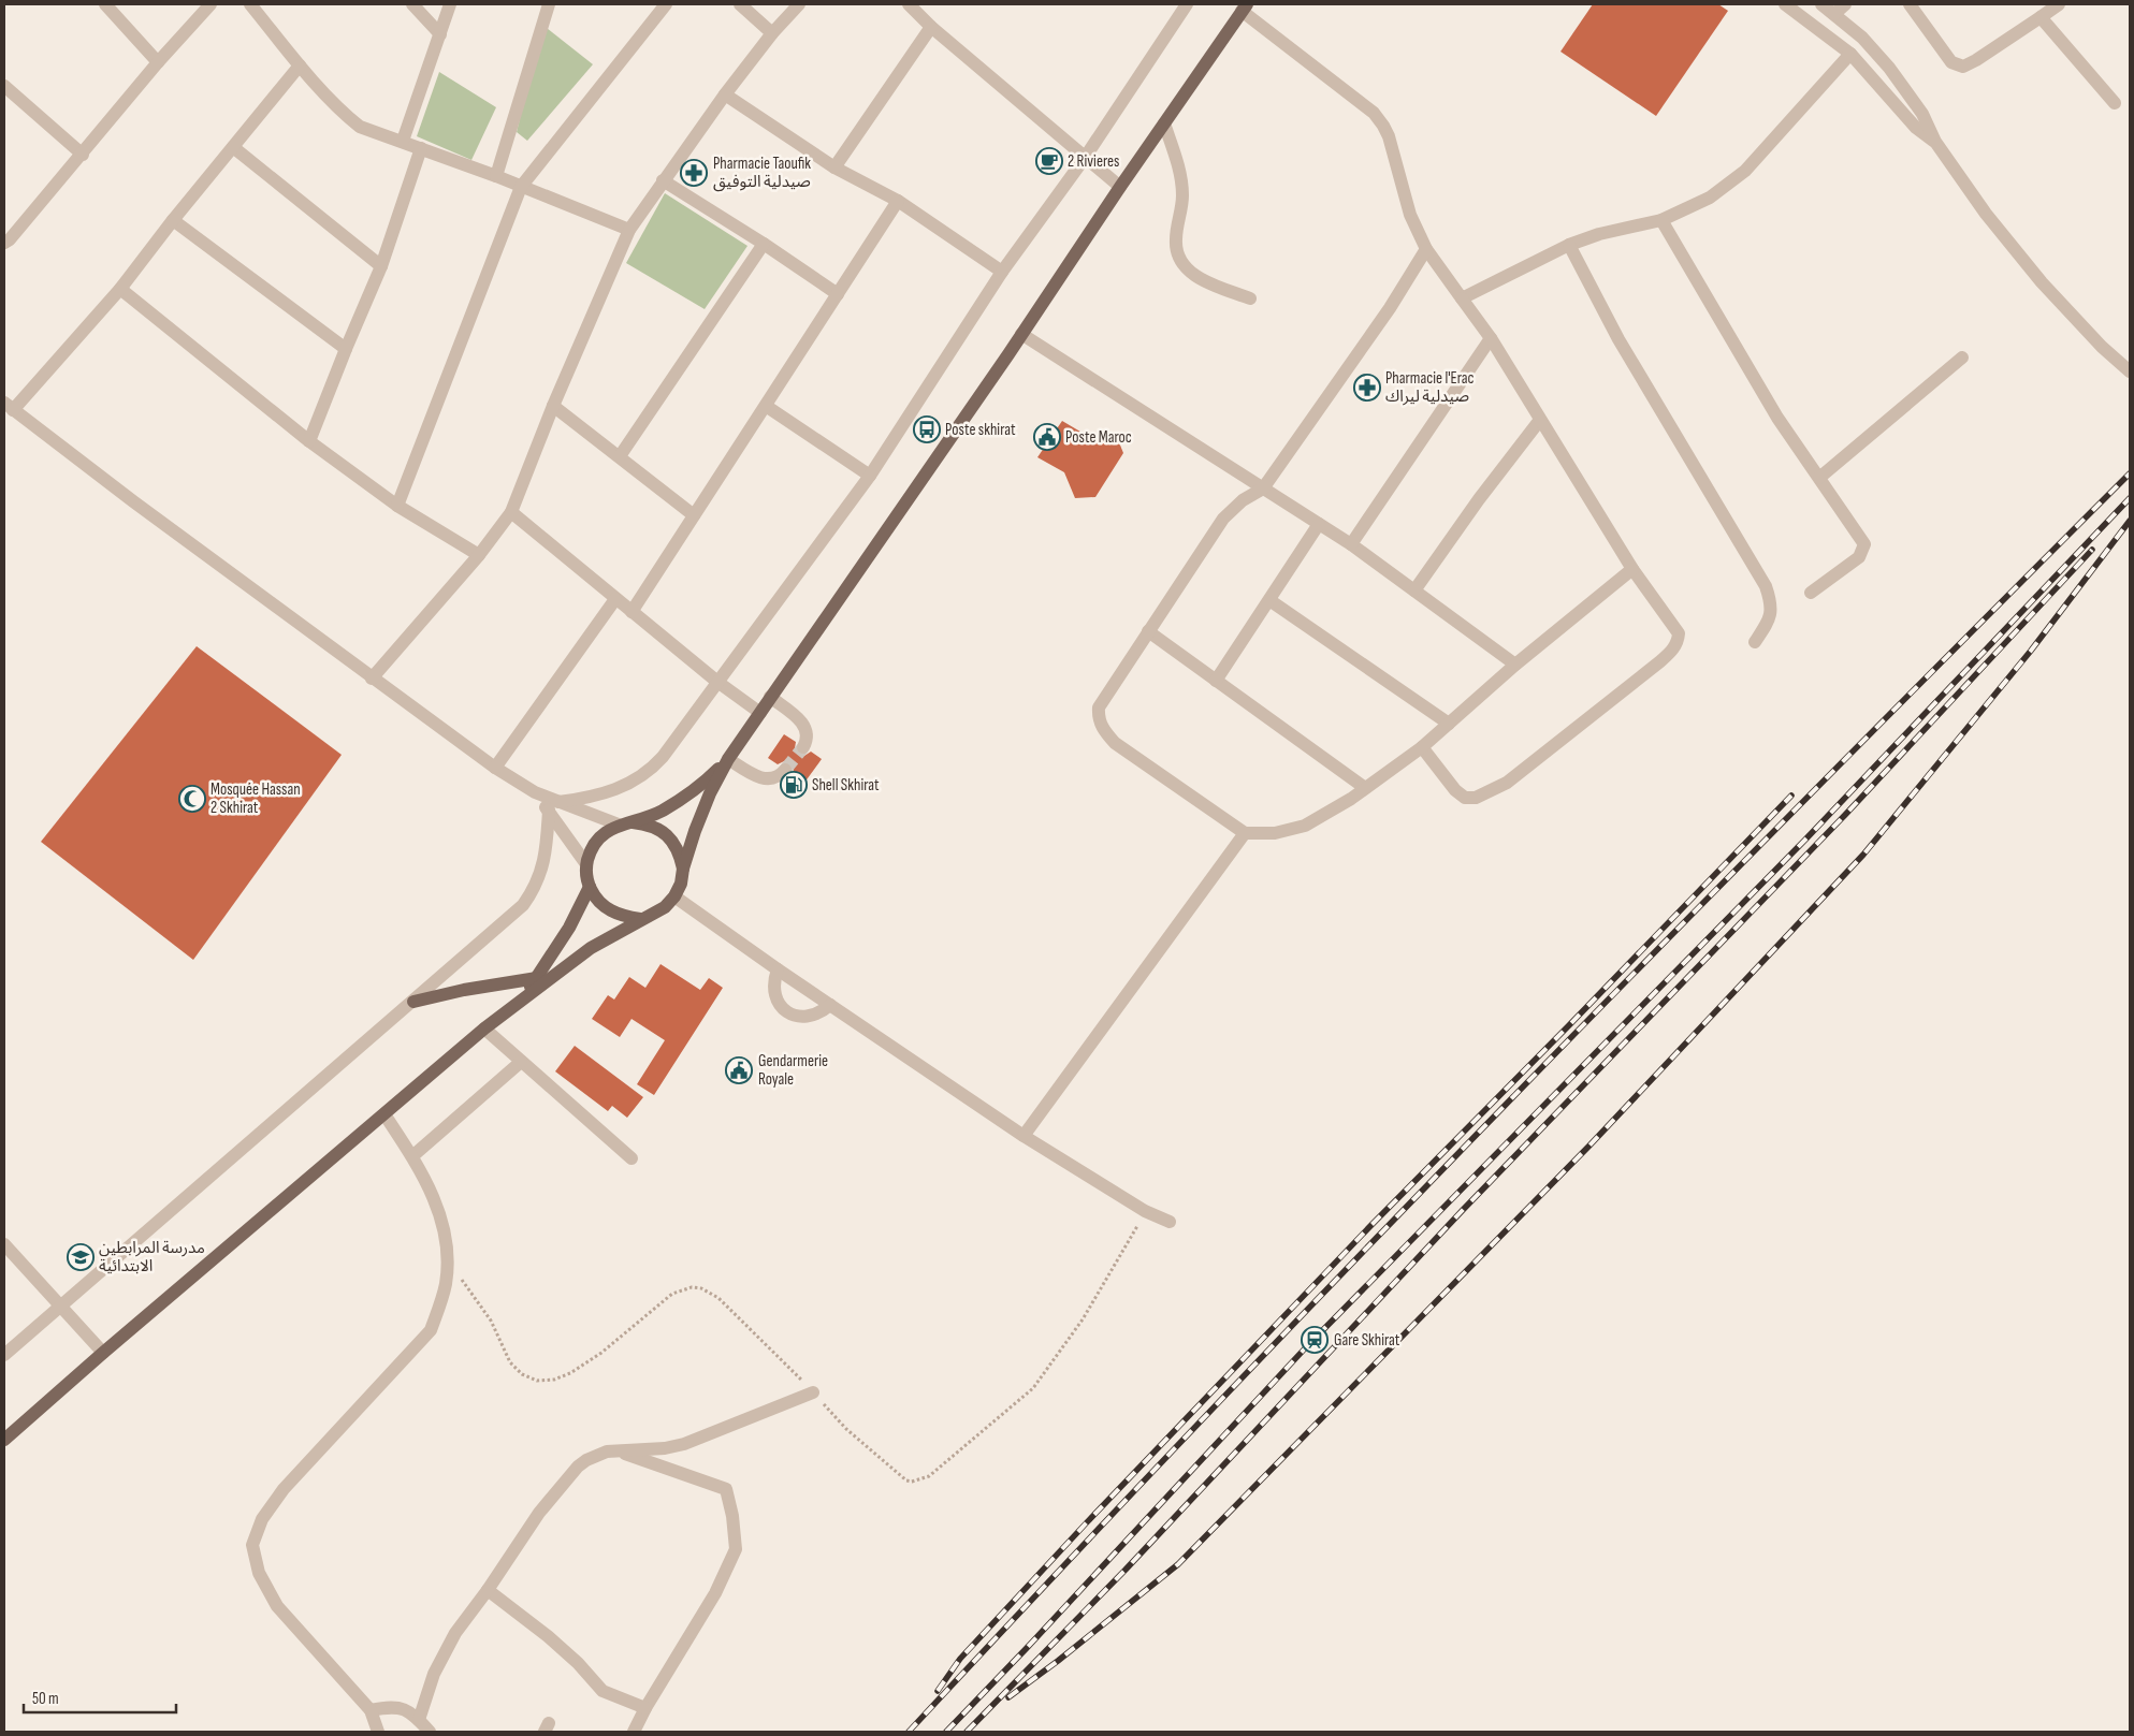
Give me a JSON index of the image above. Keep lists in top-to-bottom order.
{
  "places": {
    "cafe": ["2 Rivieres"],
    "pharmacy": ["Pharmacie Taoufik صيدلية التوفيق", "Pharmacie l'Erac صيدلية ليراك"],
    "bus stop": ["Poste skhirat"],
    "public building": ["Poste Maroc", "Gendarmerie Royale"],
    "fuel station": ["Shell Skhirat"],
    "mosque": ["Mosquée Hassan 2 Skhirat"],
    "school or university": ["مدرسة المرابطين الابتدائية"],
    "station": ["Gare Skhirat"]
  },
  "scale_bar": "50 m"
}
